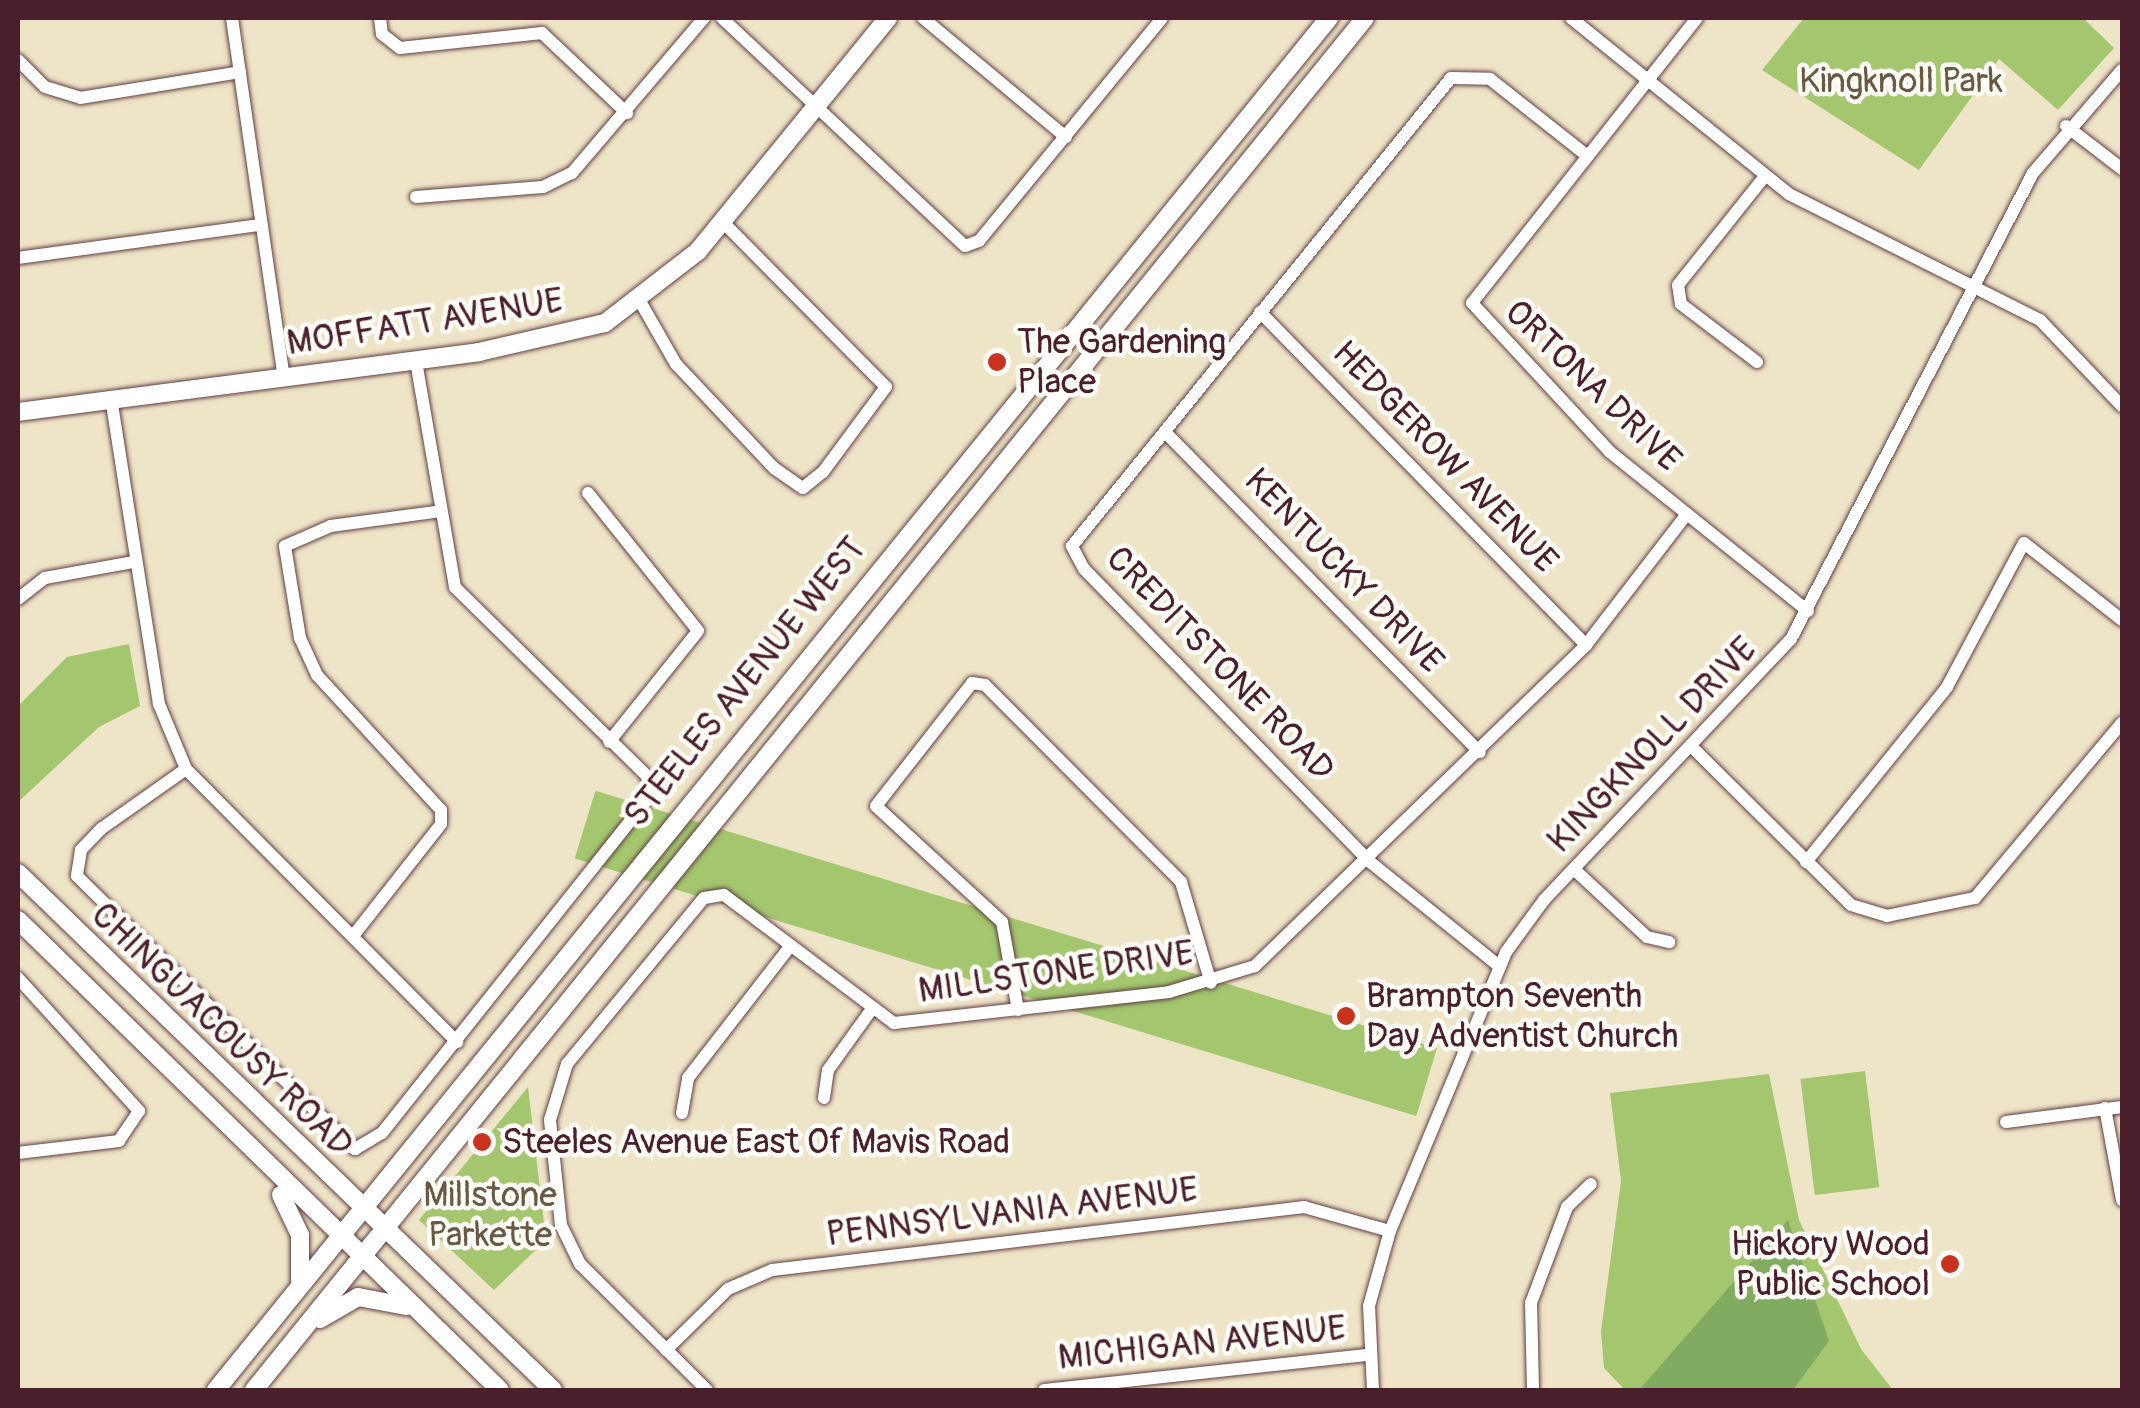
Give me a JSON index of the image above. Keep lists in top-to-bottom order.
{
  "streets": {
    "main road": ["MOFFATT AVENUE", "STEELES AVENUE WEST", "CHINGUACOUSY ROAD"],
    "street": [
      "ORTONA DRIVE",
      "HEDGEROW AVENUE",
      "KENTUCKY DRIVE",
      "CREDITSTONE ROAD",
      "KINGKNOLL DRIVE",
      "MILLSTONE DRIVE",
      "PENNSYLVANIA AVENUE",
      "MICHIGAN AVENUE"
    ]
  },
  "crossings": [
    ["ORTONA DRIVE", "CREDITSTONE ROAD"],
    ["ORTONA DRIVE", "KINGKNOLL DRIVE"],
    ["ORTONA DRIVE", "MILLSTONE DRIVE"],
    ["HEDGEROW AVENUE", "CREDITSTONE ROAD"],
    ["HEDGEROW AVENUE", "MILLSTONE DRIVE"],
    ["KENTUCKY DRIVE", "CREDITSTONE ROAD"],
    ["KENTUCKY DRIVE", "MILLSTONE DRIVE"],
    ["CREDITSTONE ROAD", "KINGKNOLL DRIVE"],
    ["CREDITSTONE ROAD", "MILLSTONE DRIVE"],
    ["STEELES AVENUE WEST", "CHINGUACOUSY ROAD"],
    ["KINGKNOLL DRIVE", "PENNSYLVANIA AVENUE"],
    ["KINGKNOLL DRIVE", "MICHIGAN AVENUE"],
    ["MILLSTONE DRIVE", "PENNSYLVANIA AVENUE"]
  ],
  "parks": ["Kingknoll Park", "Millstone Parkette"],
  "places": [
    "The Gardening Place",
    "Brampton Seventh Day Adventist Church",
    "Steeles Avenue East Of Mavis Road",
    "Hickory Wood Public School"
  ]
}
